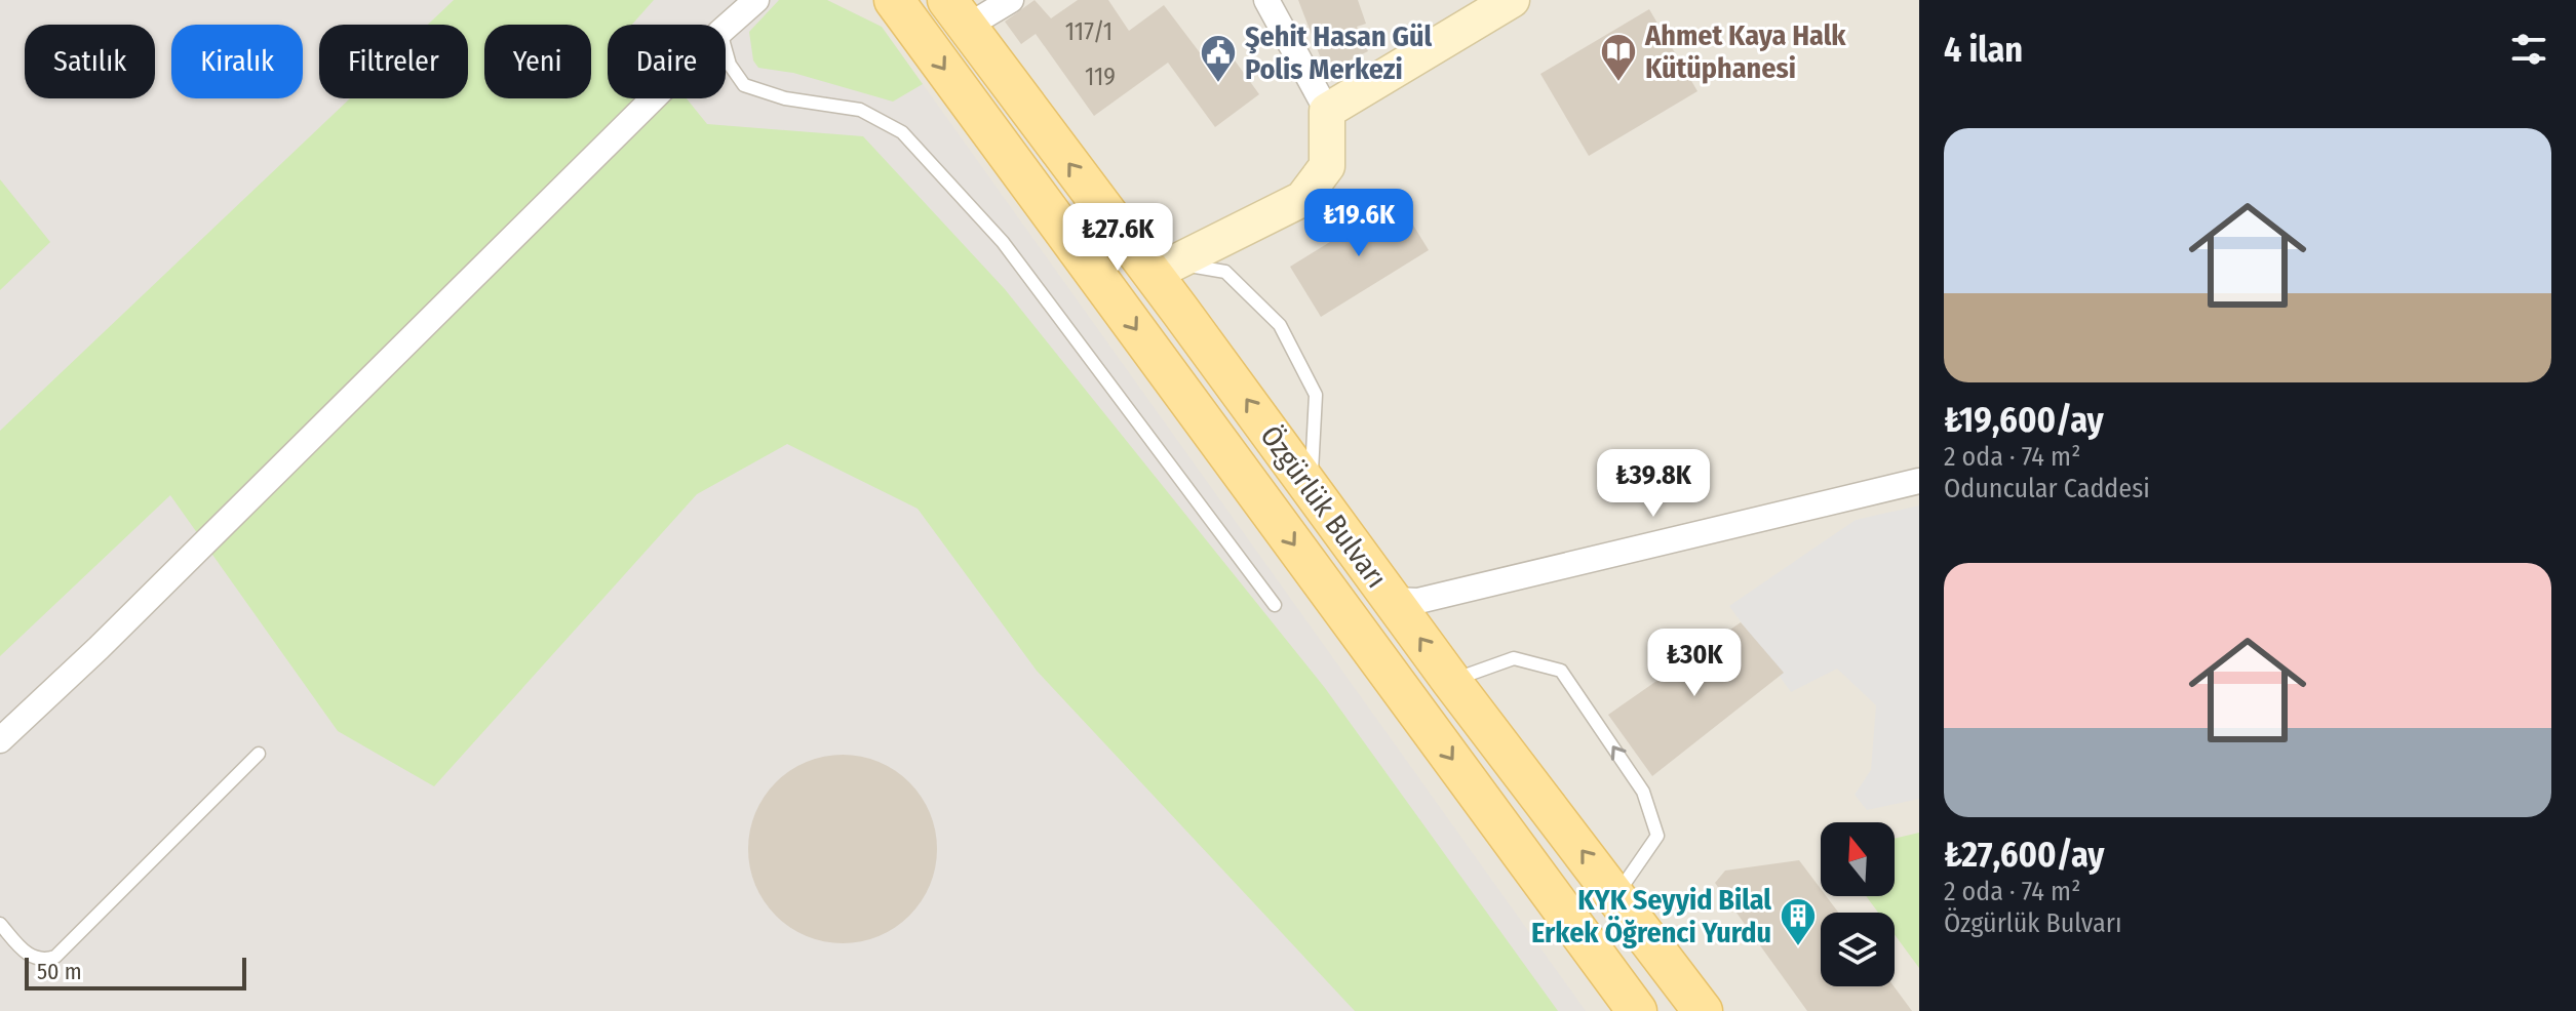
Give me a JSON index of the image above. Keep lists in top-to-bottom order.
{
  "streets": {
    "main road": ["Özgürlük Bulvarı"]
  },
  "places": {
    "library": ["Ahmet Kaya Halk Kütüphanesi"],
    "public building": ["Şehit Hasan Gül Polis Merkezi"],
    "building": ["KYK Seyyid Bilal Erkek Öğrenci Yurdu"]
  },
  "house_numbers": ["117/1", "119"],
  "scale_bar": "50 m",
  "north": "top",
  "page": {
    "heading": "4 ilan",
    "chip": [
      "Satılık",
      "Kiralık",
      "Filtreler",
      "Yeni",
      "Daire"
    ],
    "list": [
      {
        "name": "₺19,600/ay",
        "note": "2 oda · 74 m² · Oduncular Caddesi"
      },
      {
        "name": "₺27,600/ay",
        "note": "2 oda · 74 m² · Özgürlük Bulvarı"
      }
    ],
    "price": [
      "₺19.6K",
      "₺27.6K",
      "₺39.8K",
      "₺30K"
    ],
    "scale": "50 m"
  }
}
